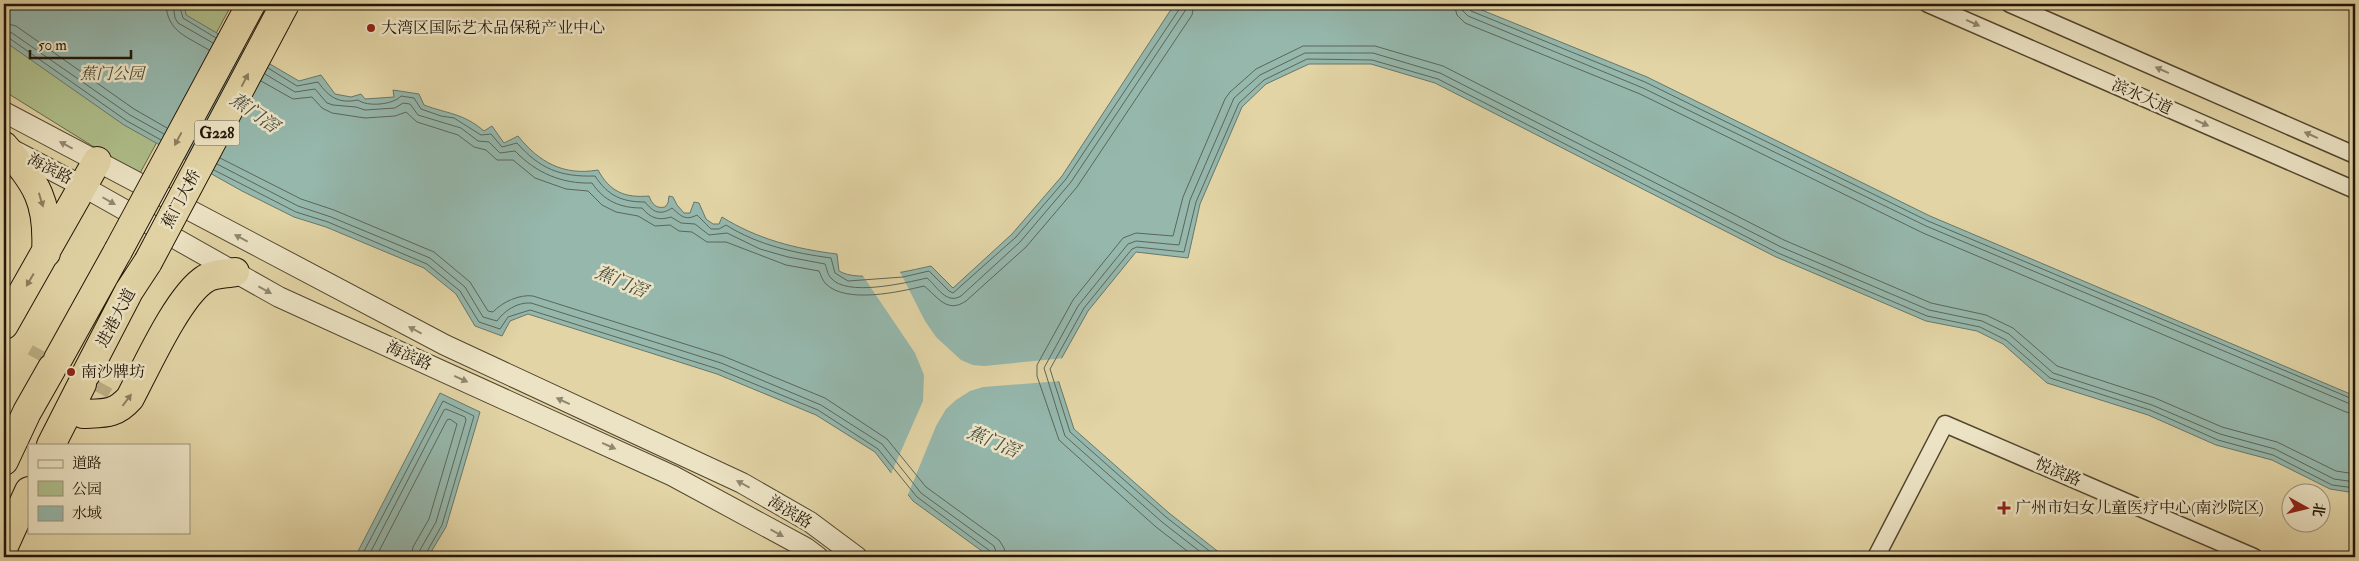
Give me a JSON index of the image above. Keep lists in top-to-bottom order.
{
  "streets": {
    "highway": ["G228", "蕉门大桥", "进港大道"],
    "street": ["滨水大道", "海滨路", "悦滨路"]
  },
  "crossings": [
    ["蕉门大桥", "进港大道"]
  ],
  "water": ["蕉门滘"],
  "parks": ["蕉门公园"],
  "places": {
    "other": ["大湾区国际艺术品保税产业中心", "南沙牌坊"],
    "health": ["广州市妇女儿童医疗中心(南沙院区)"]
  },
  "legend": ["道路", "公园", "水域"],
  "scale_bar": "50 m",
  "north": "right"
}
